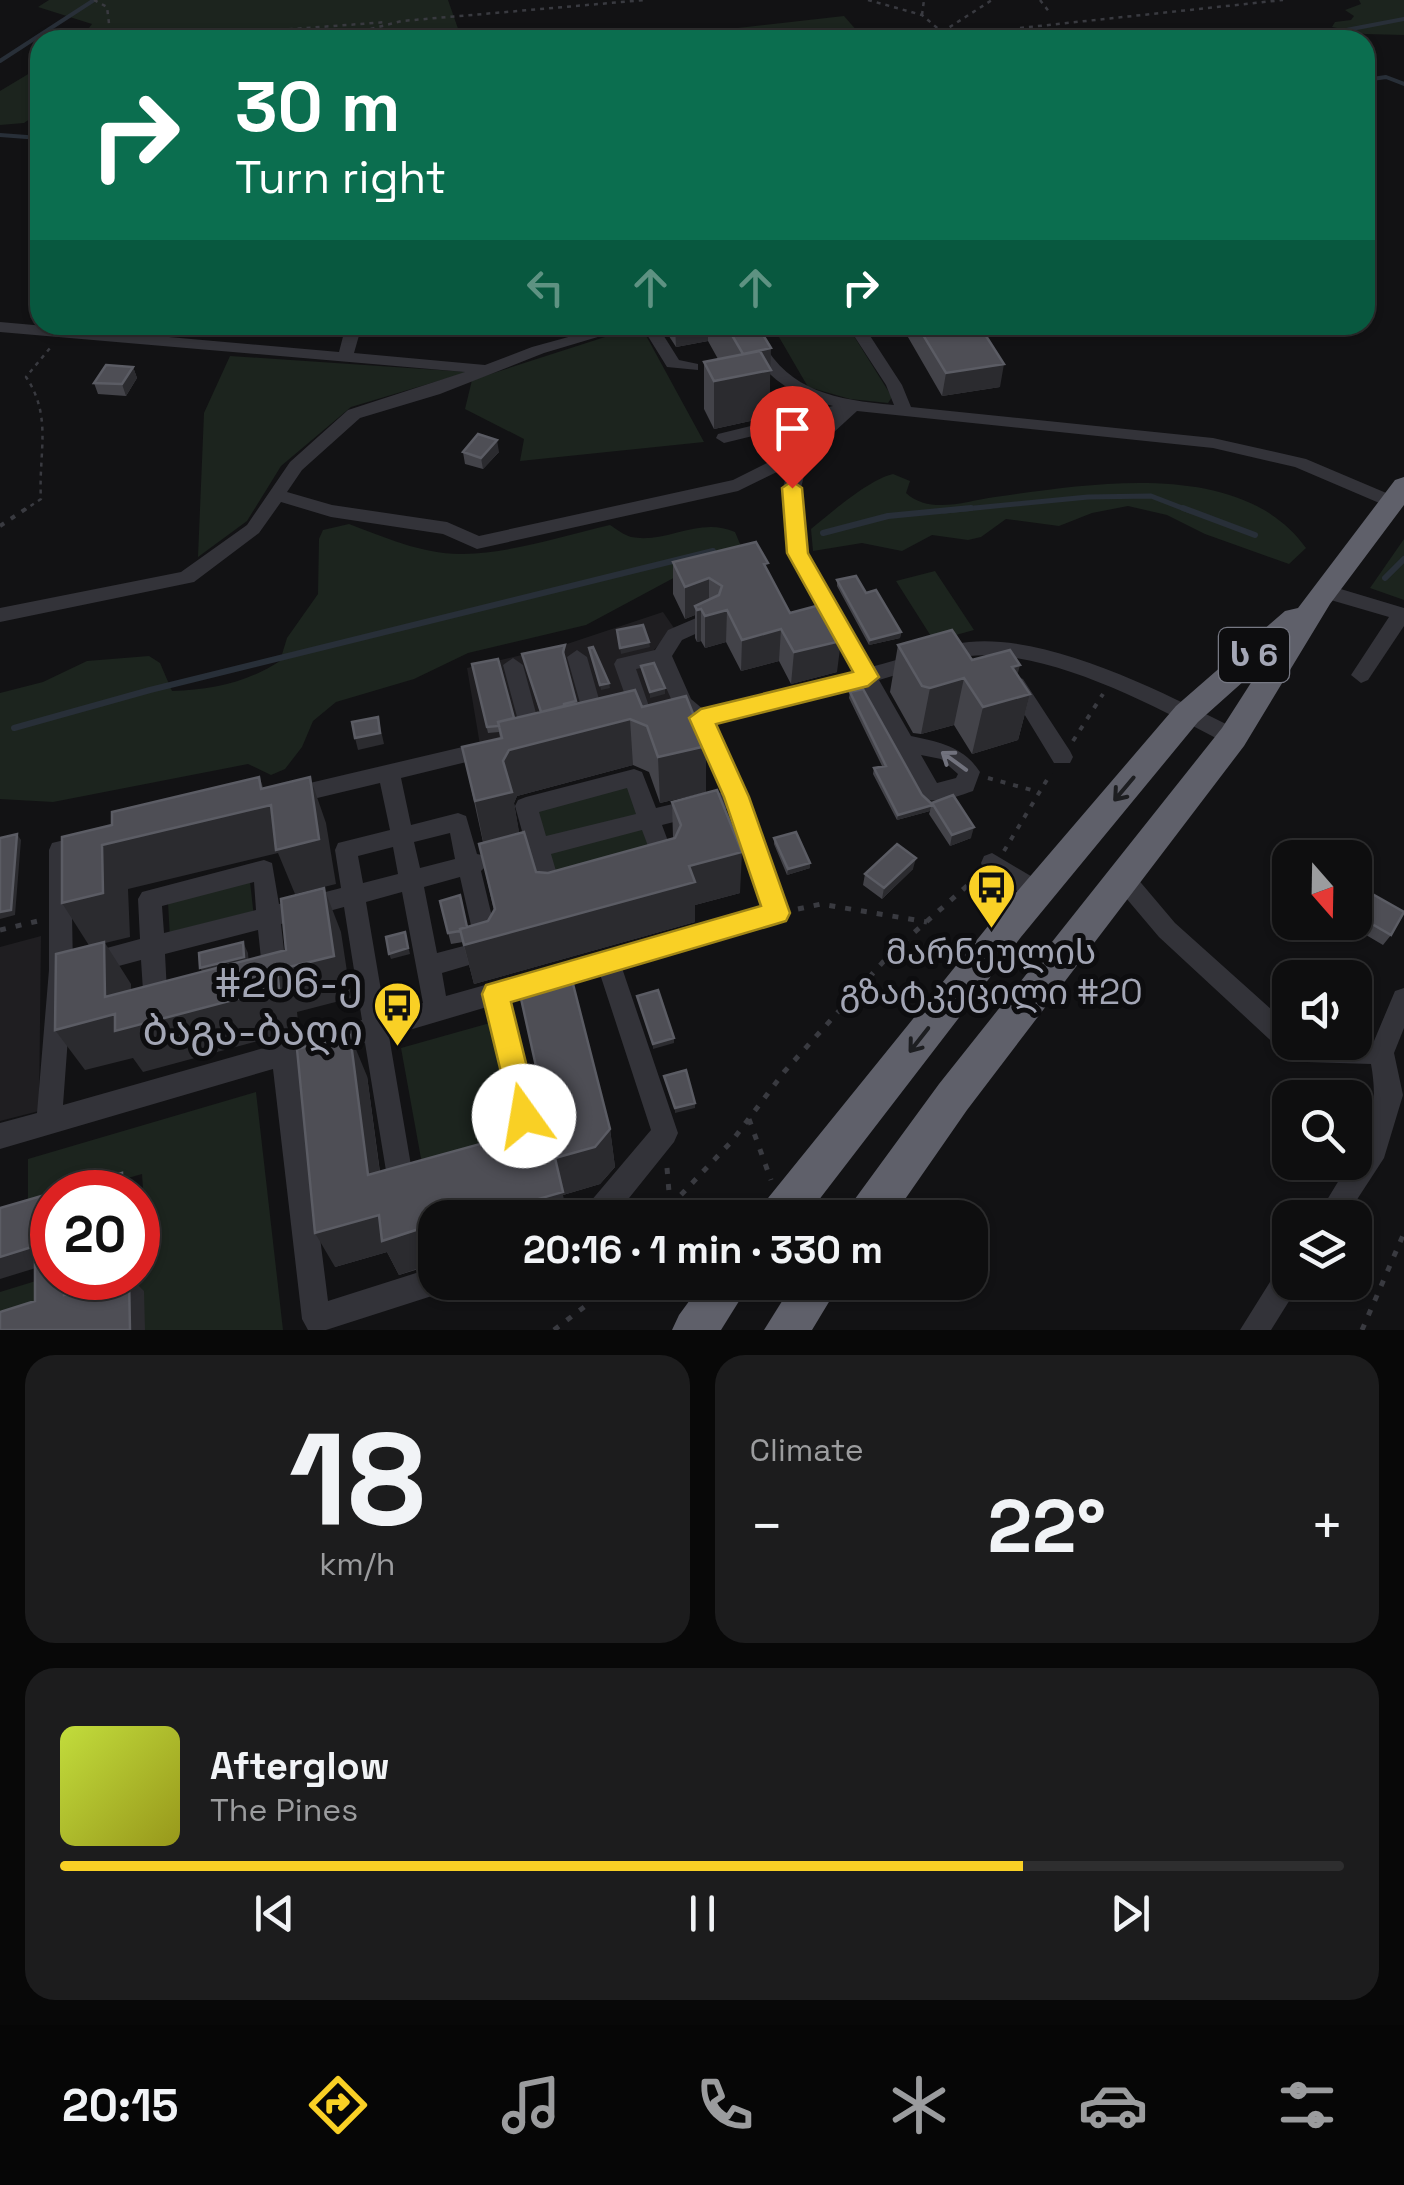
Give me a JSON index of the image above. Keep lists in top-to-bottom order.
{
  "streets": {
    "highway": ["ს 6"]
  },
  "places": {
    "bus stop": ["მარნეულის გზატკეცილი #20", "#206-ე ბაგა-ბაღი"]
  },
  "north": "bottom",
  "page": {
    "turn": ["30 m", "Turn right"],
    "limit": "20",
    "trip": "20:16 · 1 min · 330 m",
    "tile": [
      ["18", "km/h"],
      "Climate"
    ],
    "heat": ["−", "22°", "+"],
    "song": ["Afterglow", "The Pines"],
    "tabs": "20:15"
  }
}
